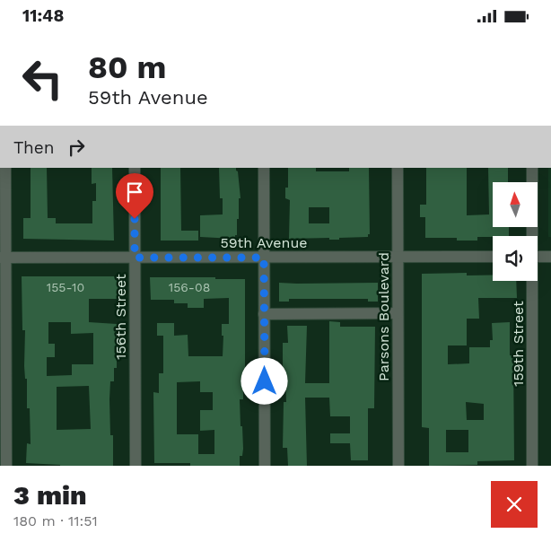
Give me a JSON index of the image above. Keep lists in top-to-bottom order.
{
  "streets": {
    "street": [
      "59th Avenue",
      "156th Street",
      "Parsons Boulevard",
      "159th Street"
    ]
  },
  "crossings": [
    ["59th Avenue", "156th Street"],
    ["59th Avenue", "Parsons Boulevard"]
  ],
  "house_numbers": ["155-10", "156-08"],
  "north": "top",
  "page": {
    "status": "11:48",
    "turn": ["80 m", "59th Avenue"],
    "then": "Then",
    "heading": ["3 min", "180 m · 11:51"]
  }
}
